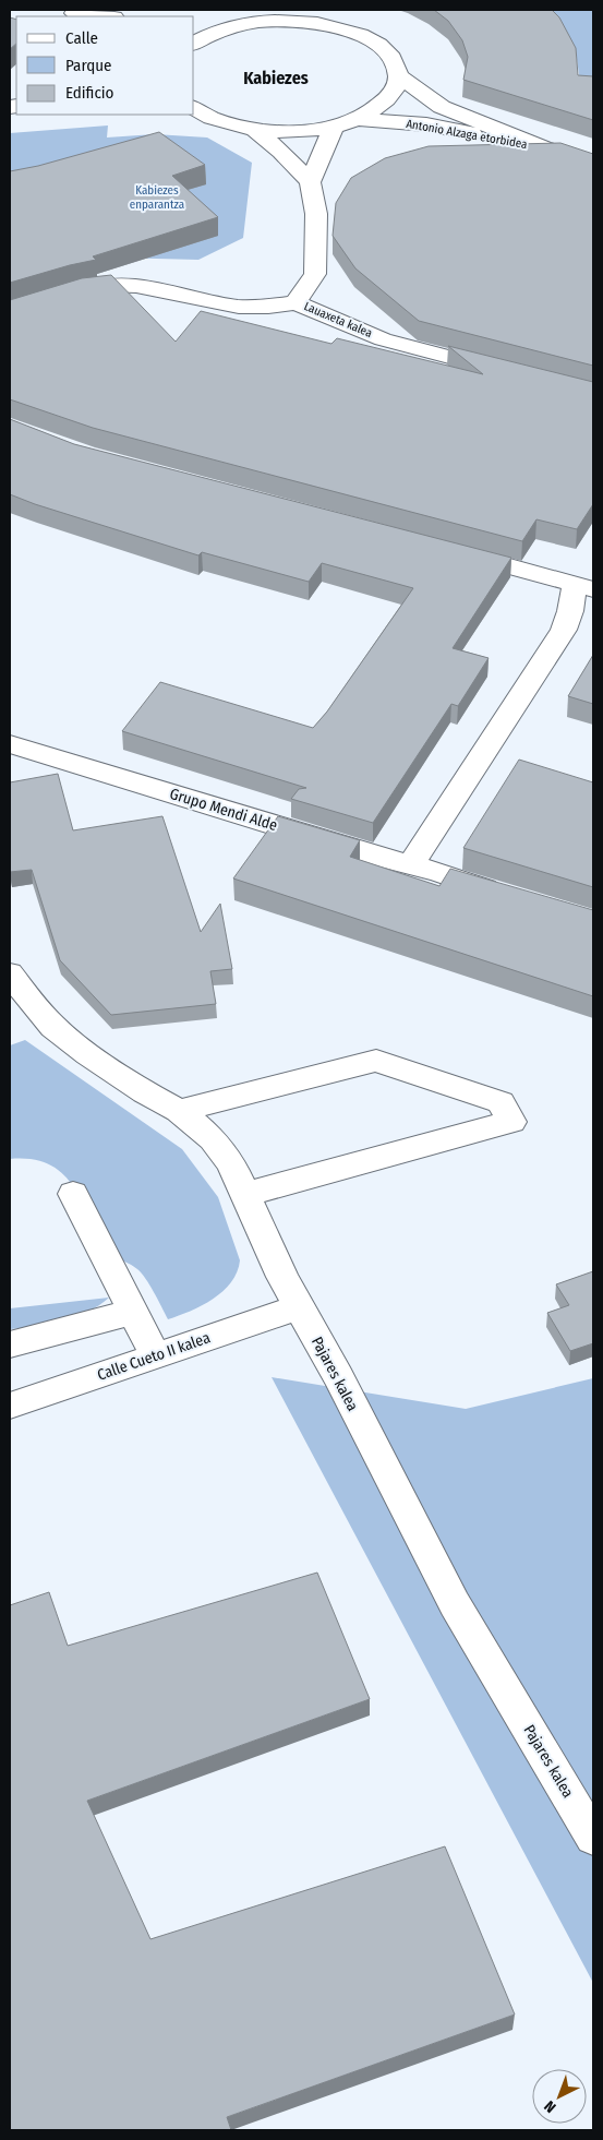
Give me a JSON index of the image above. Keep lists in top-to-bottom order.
{
  "streets": {
    "street": [
      "Antonio Alzaga etorbidea",
      "Lauaxeta kalea",
      "Grupo Mendi Alde",
      "Calle Cueto II kalea",
      "Pajares kalea"
    ]
  },
  "crossings": [
    ["Calle Cueto II kalea", "Pajares kalea"]
  ],
  "districts": ["Kabiezes"],
  "parks": ["Kabiezes enparantza"],
  "legend": ["Calle", "Parque", "Edificio"],
  "north": "bottom left"
}
